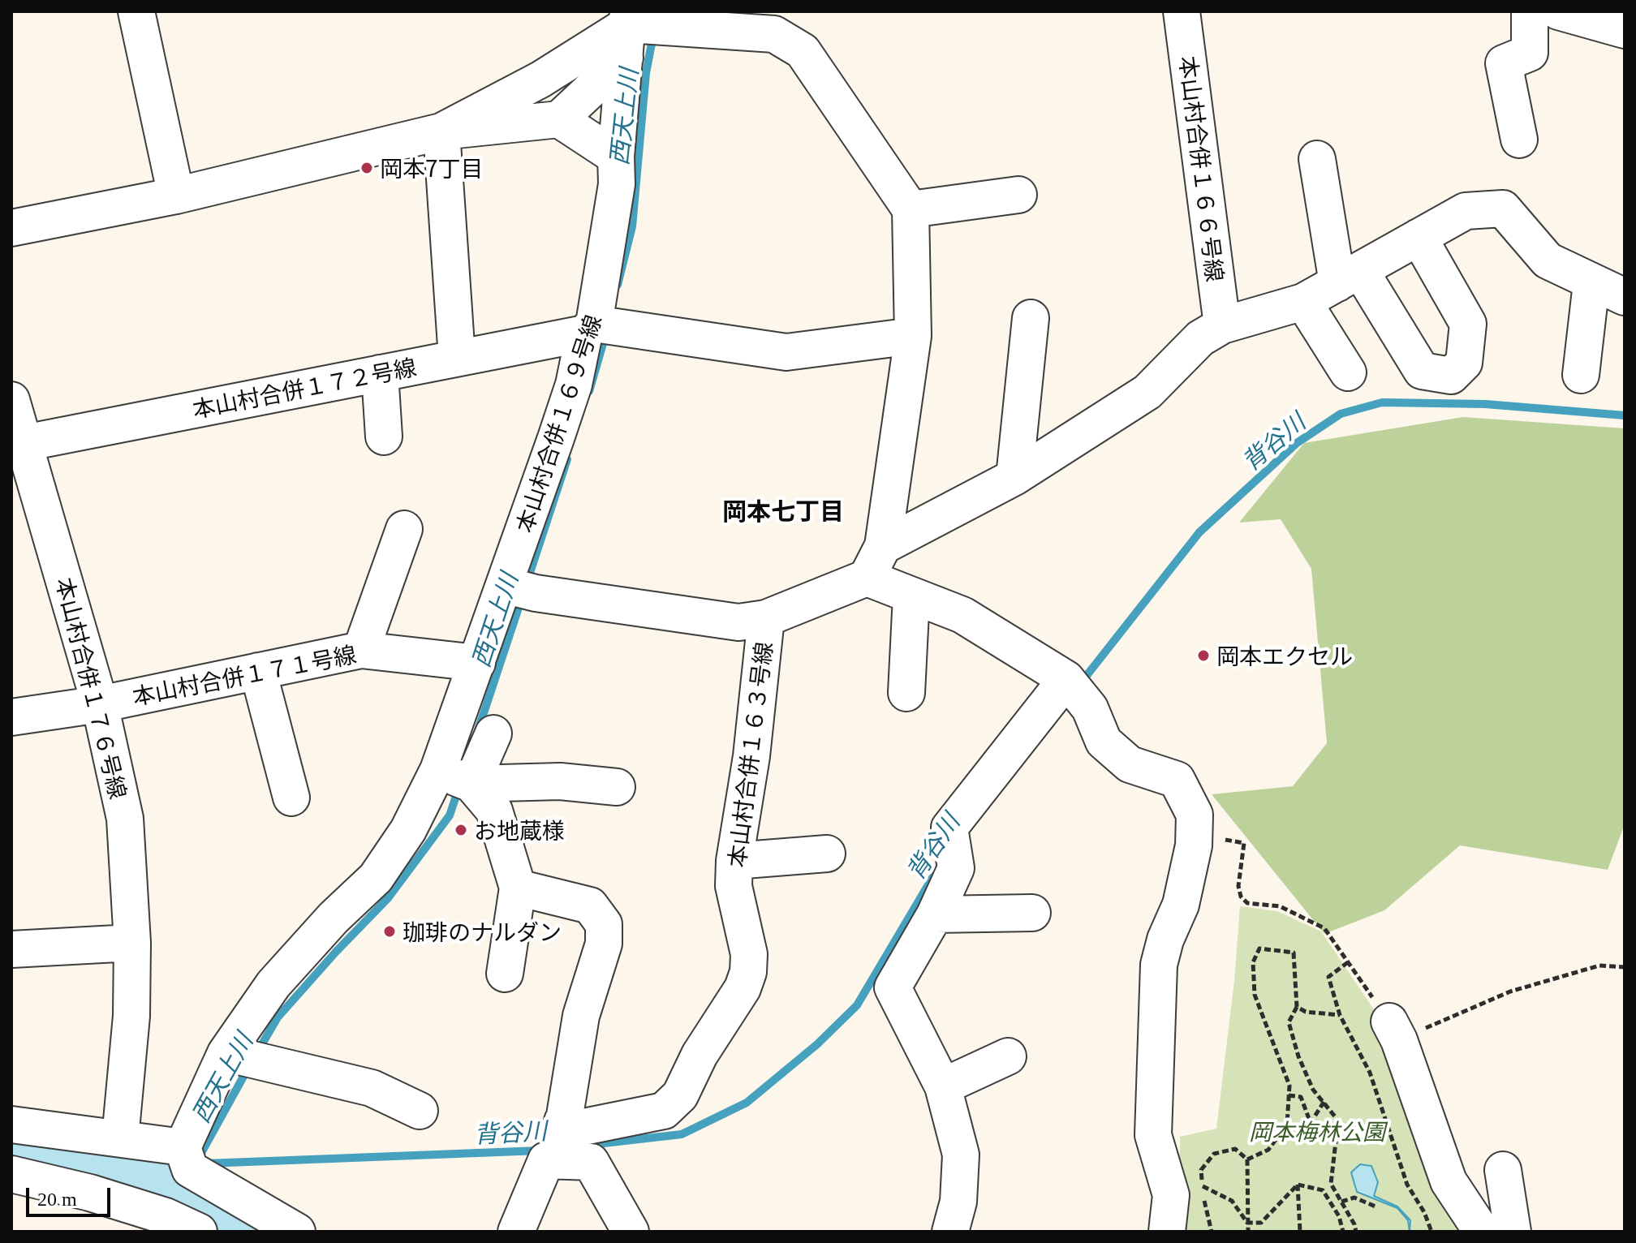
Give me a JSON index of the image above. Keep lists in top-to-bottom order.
{
  "streets": {
    "street": [
      "本山村合併１６６号線",
      "本山村合併１７２号線",
      "本山村合併１６９号線",
      "本山村合併１７１号線",
      "本山村合併１７６号線",
      "本山村合併１６３号線"
    ]
  },
  "crossings": [
    ["本山村合併１７２号線", "本山村合併１６９号線"],
    ["本山村合併１７２号線", "本山村合併１７６号線"],
    ["本山村合併１６９号線", "本山村合併１７１号線"],
    ["本山村合併１７１号線", "本山村合併１７６号線"]
  ],
  "districts": ["岡本七丁目"],
  "water": ["西天上川", "背谷川"],
  "parks": ["岡本梅林公園"],
  "places": [
    "岡本7丁目",
    "岡本エクセル",
    "お地蔵様",
    "珈琲のナルダン"
  ],
  "scale_bar": "20 m"
}
